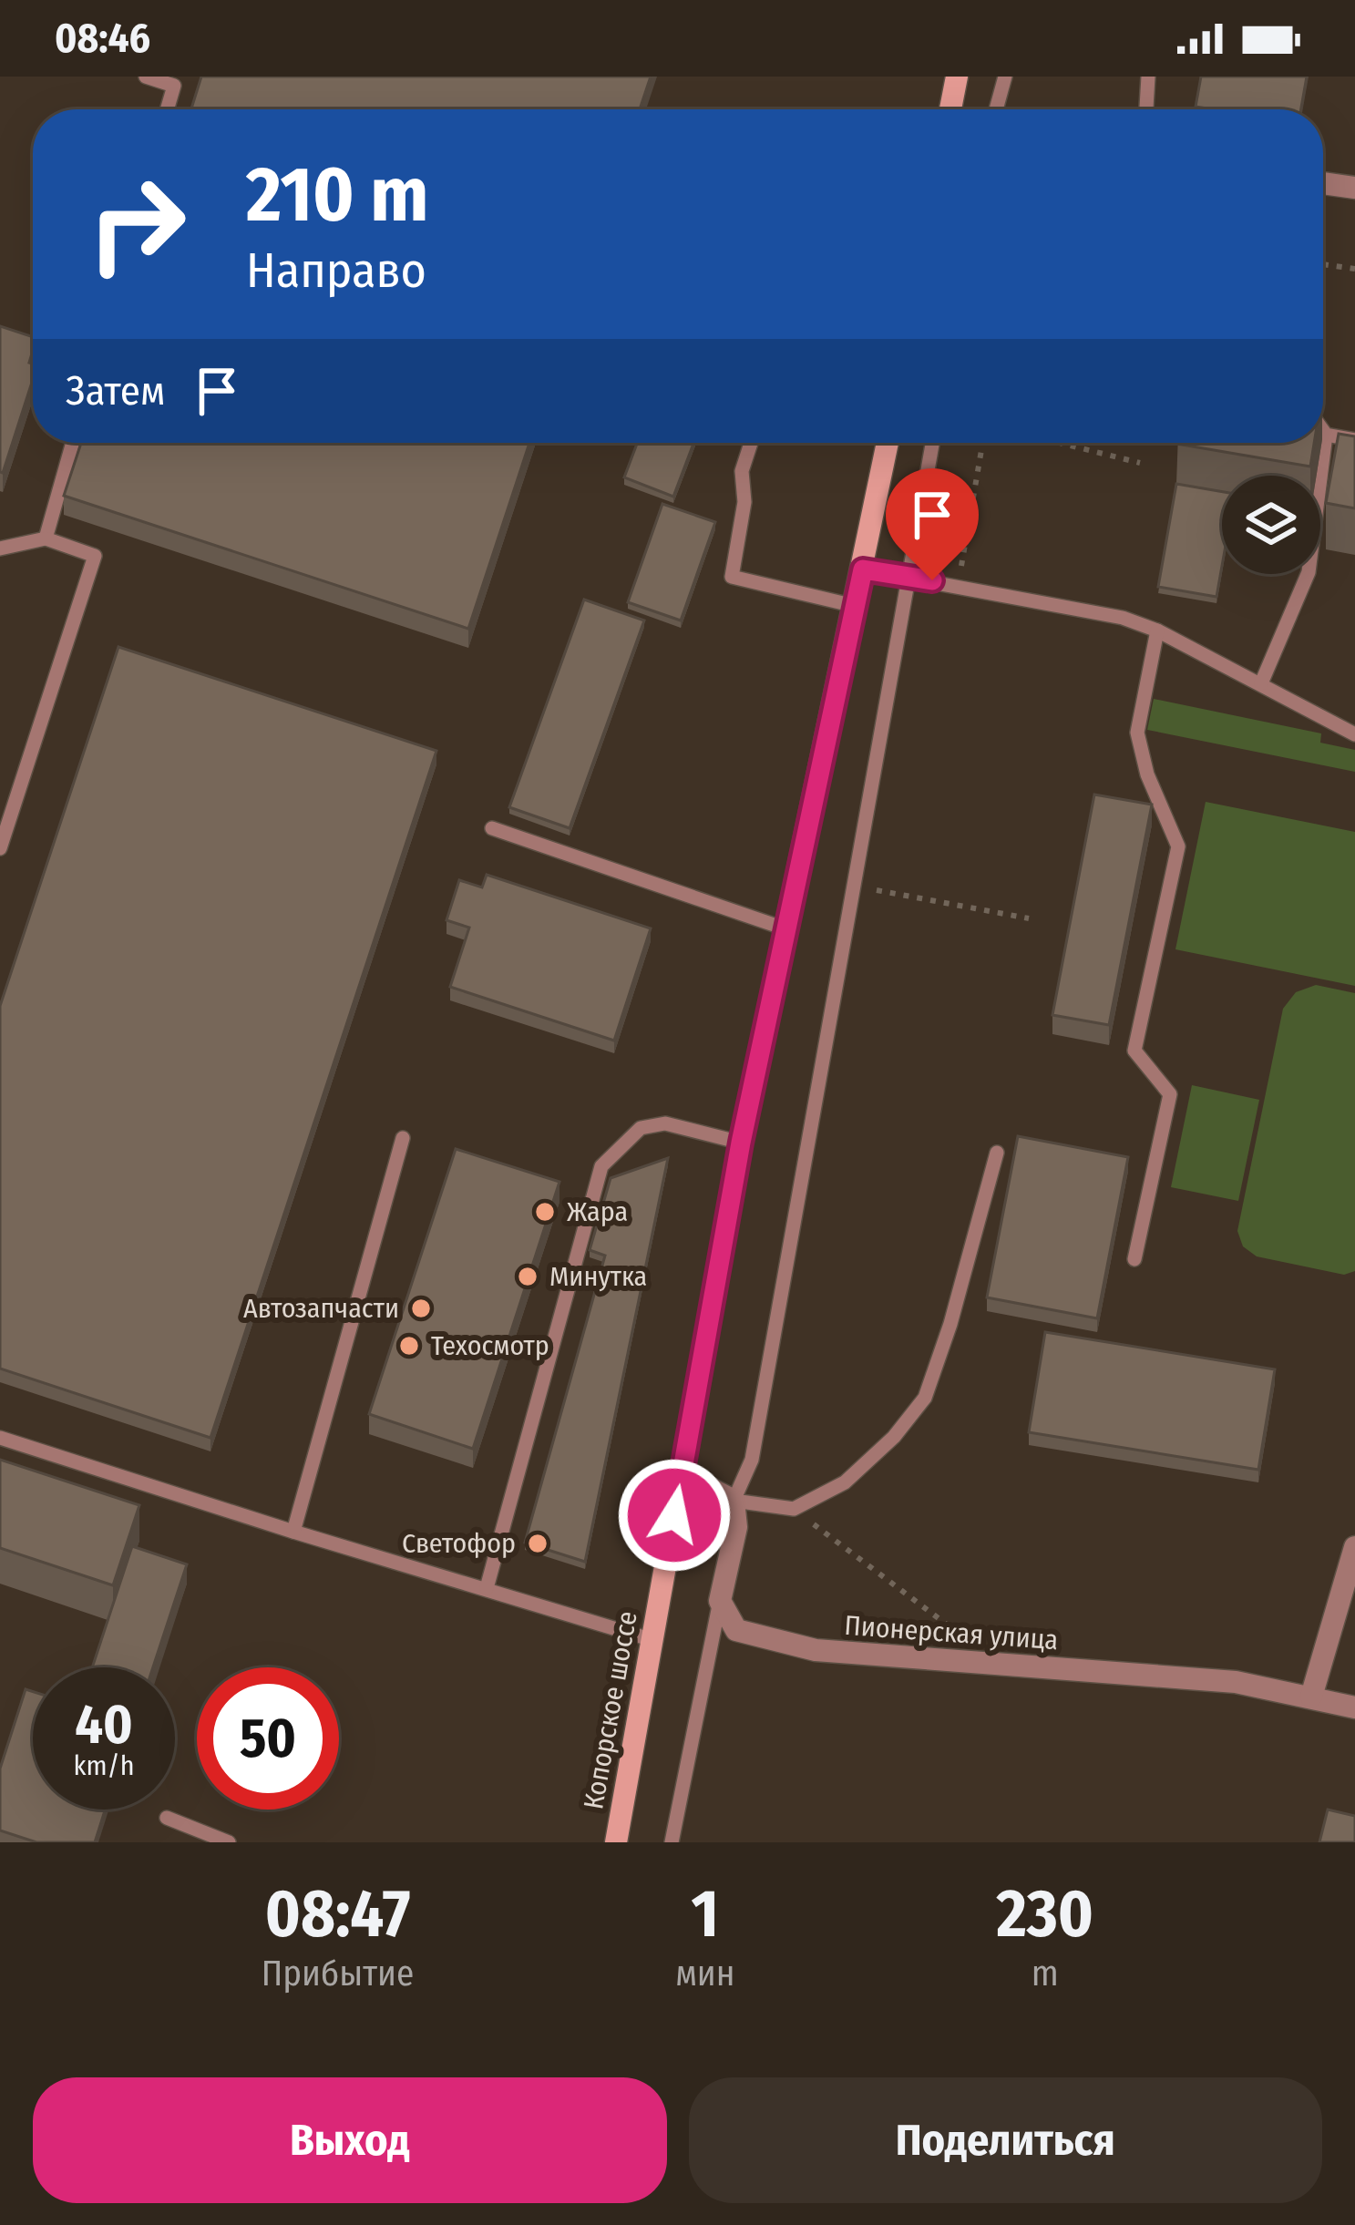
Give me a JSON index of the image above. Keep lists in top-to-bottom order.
{
  "streets": {
    "main road": ["Копорское шоссе"],
    "street": ["Пионерская улица"]
  },
  "places": [
    "Жара",
    "Минутка",
    "Автозапчасти",
    "Техосмотр",
    "Светофор"
  ],
  "page": {
    "status": "08:46",
    "turn": ["210 m", "Направо"],
    "then": "Затем",
    "speed": "40 km/h",
    "limit": "50",
    "eta": [
      "08:47",
      "Прибытие",
      "1",
      "мин",
      "230",
      "m"
    ],
    "buttons": ["Выход", "Поделиться"]
  }
}
